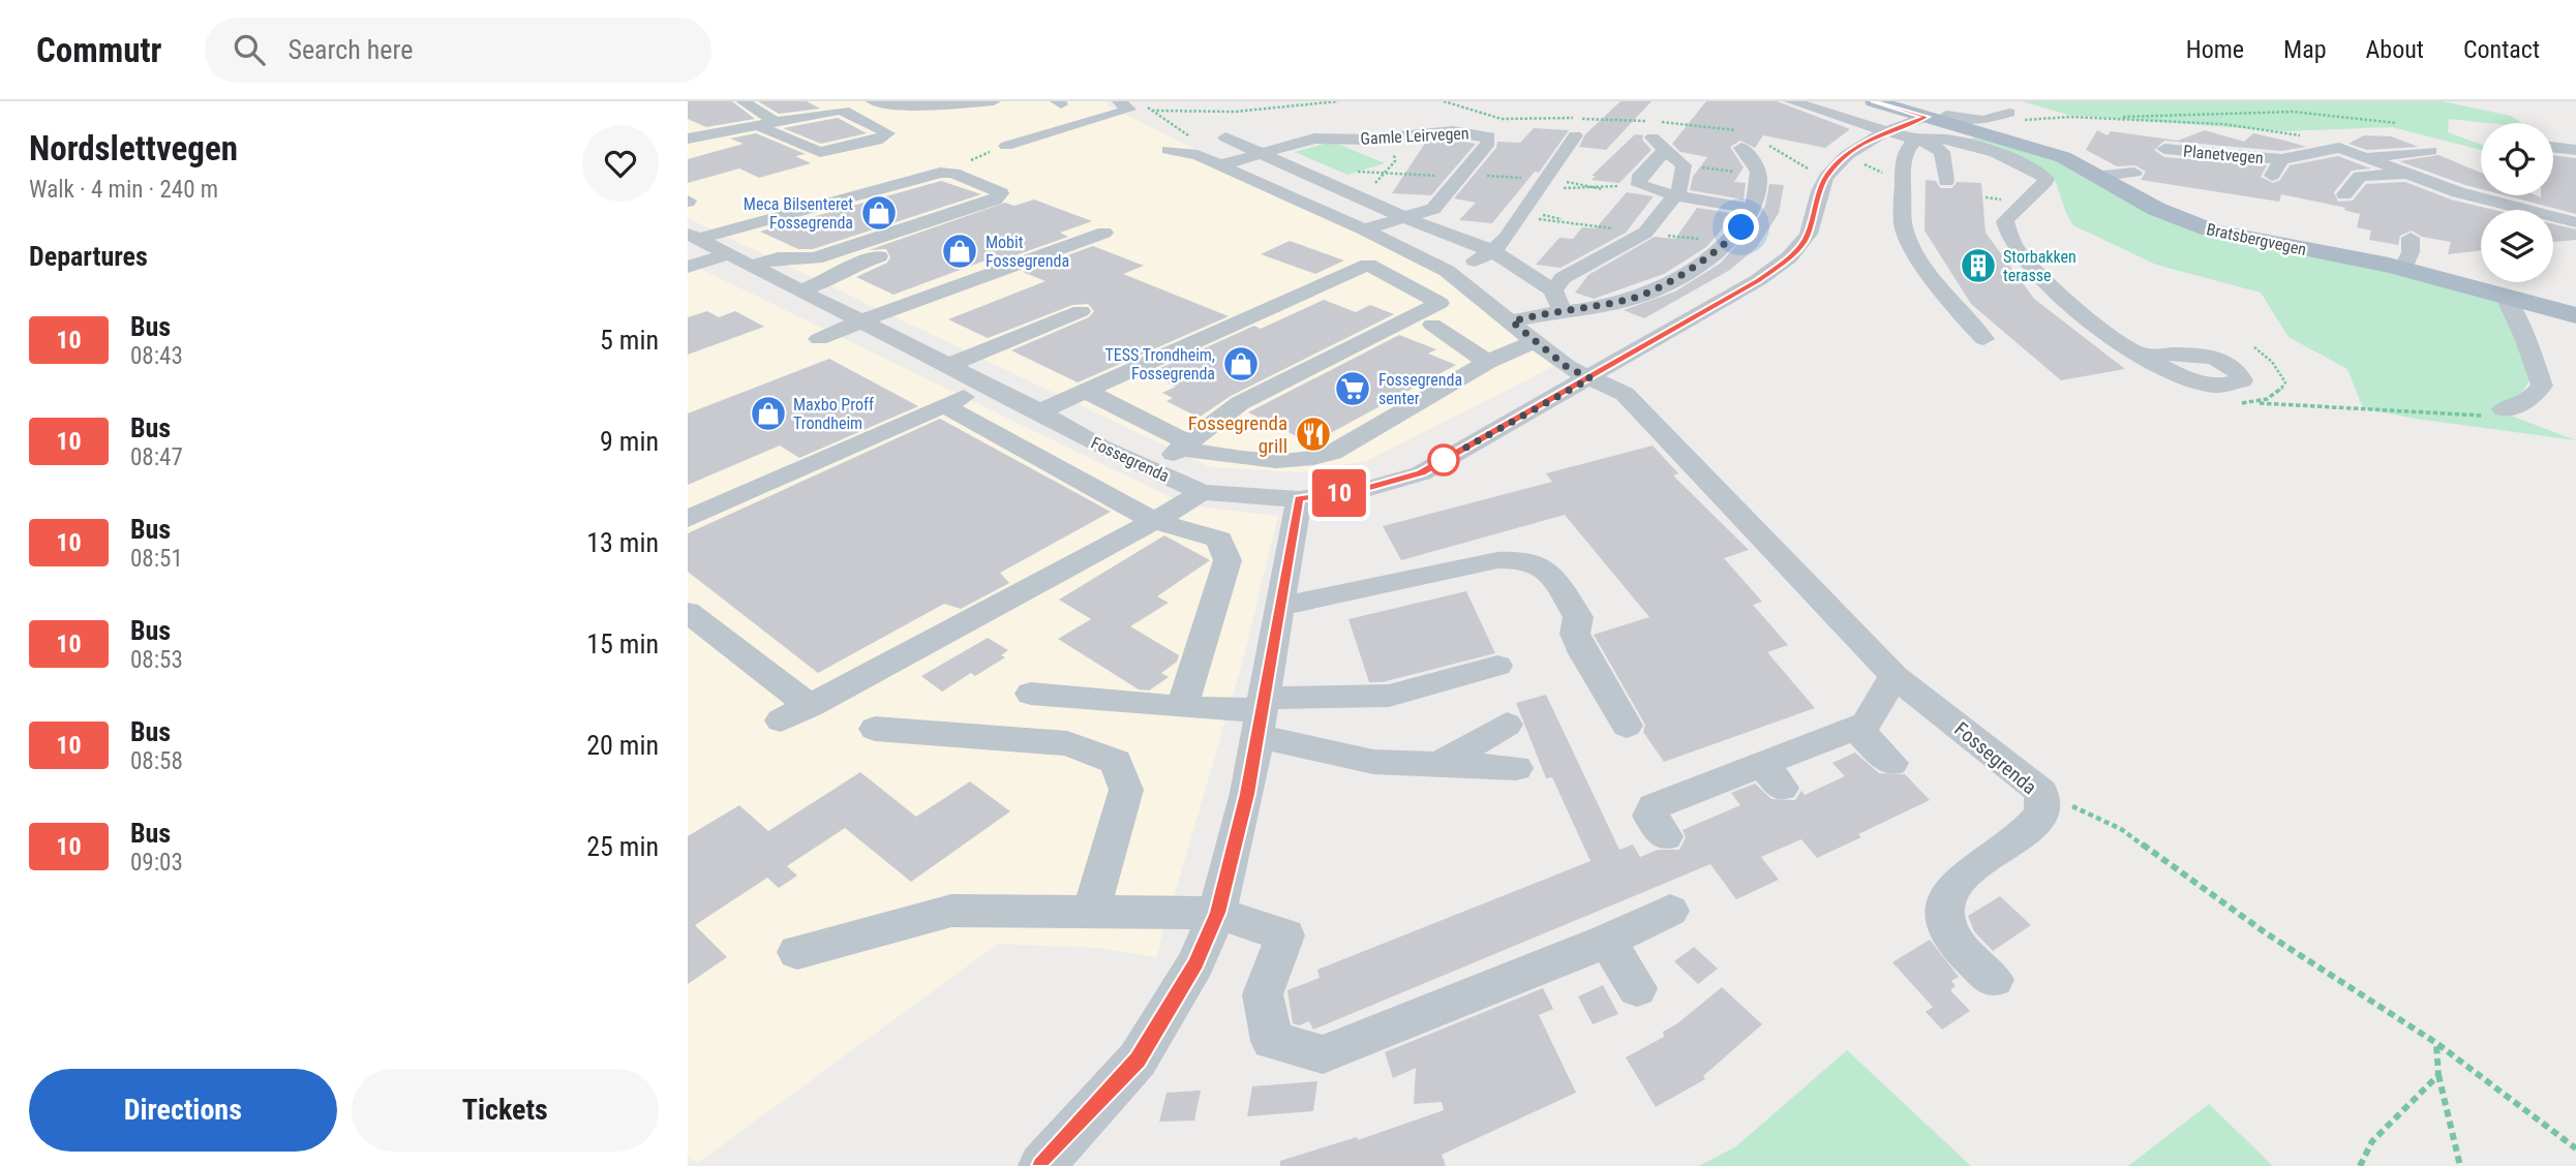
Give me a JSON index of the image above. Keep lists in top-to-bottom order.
{
  "streets": {
    "main road": ["Bratsbergvegen"],
    "street": ["Gamle Leirvegen", "Planetvegen", "Fossegrenda"]
  },
  "crossings": [
    ["Bratsbergvegen", "Fossegrenda"]
  ],
  "places": {
    "shop": [
      "Meca Bilsenteret Fossegrenda",
      "Mobit Fossegrenda",
      "TESS Trondheim, Fossegrenda",
      "Maxbo Proff Trondheim"
    ],
    "building": ["Storbakken terasse"],
    "supermarket": ["Fossegrenda senter"],
    "restaurant": ["Fossegrenda grill"]
  },
  "lines": ["bus line 10"],
  "page": {
    "header": "Commutr",
    "search": "Search here",
    "nav": [
      "Home",
      "Map",
      "About",
      "Contact"
    ],
    "heading": [
      ["Nordslettvegen", "Walk · 4 min · 240 m"],
      "Departures"
    ],
    "on_map": "10",
    "list": [
      {
        "mark": "10",
        "name": "Bus",
        "note": "08:43",
        "value": "5 min"
      },
      {
        "mark": "10",
        "name": "Bus",
        "note": "08:47",
        "value": "9 min"
      },
      {
        "mark": "10",
        "name": "Bus",
        "note": "08:51",
        "value": "13 min"
      },
      {
        "mark": "10",
        "name": "Bus",
        "note": "08:53",
        "value": "15 min"
      },
      {
        "mark": "10",
        "name": "Bus",
        "note": "08:58",
        "value": "20 min"
      },
      {
        "mark": "10",
        "name": "Bus",
        "note": "09:03",
        "value": "25 min"
      }
    ],
    "buttons": ["Directions", "Tickets"]
  }
}
